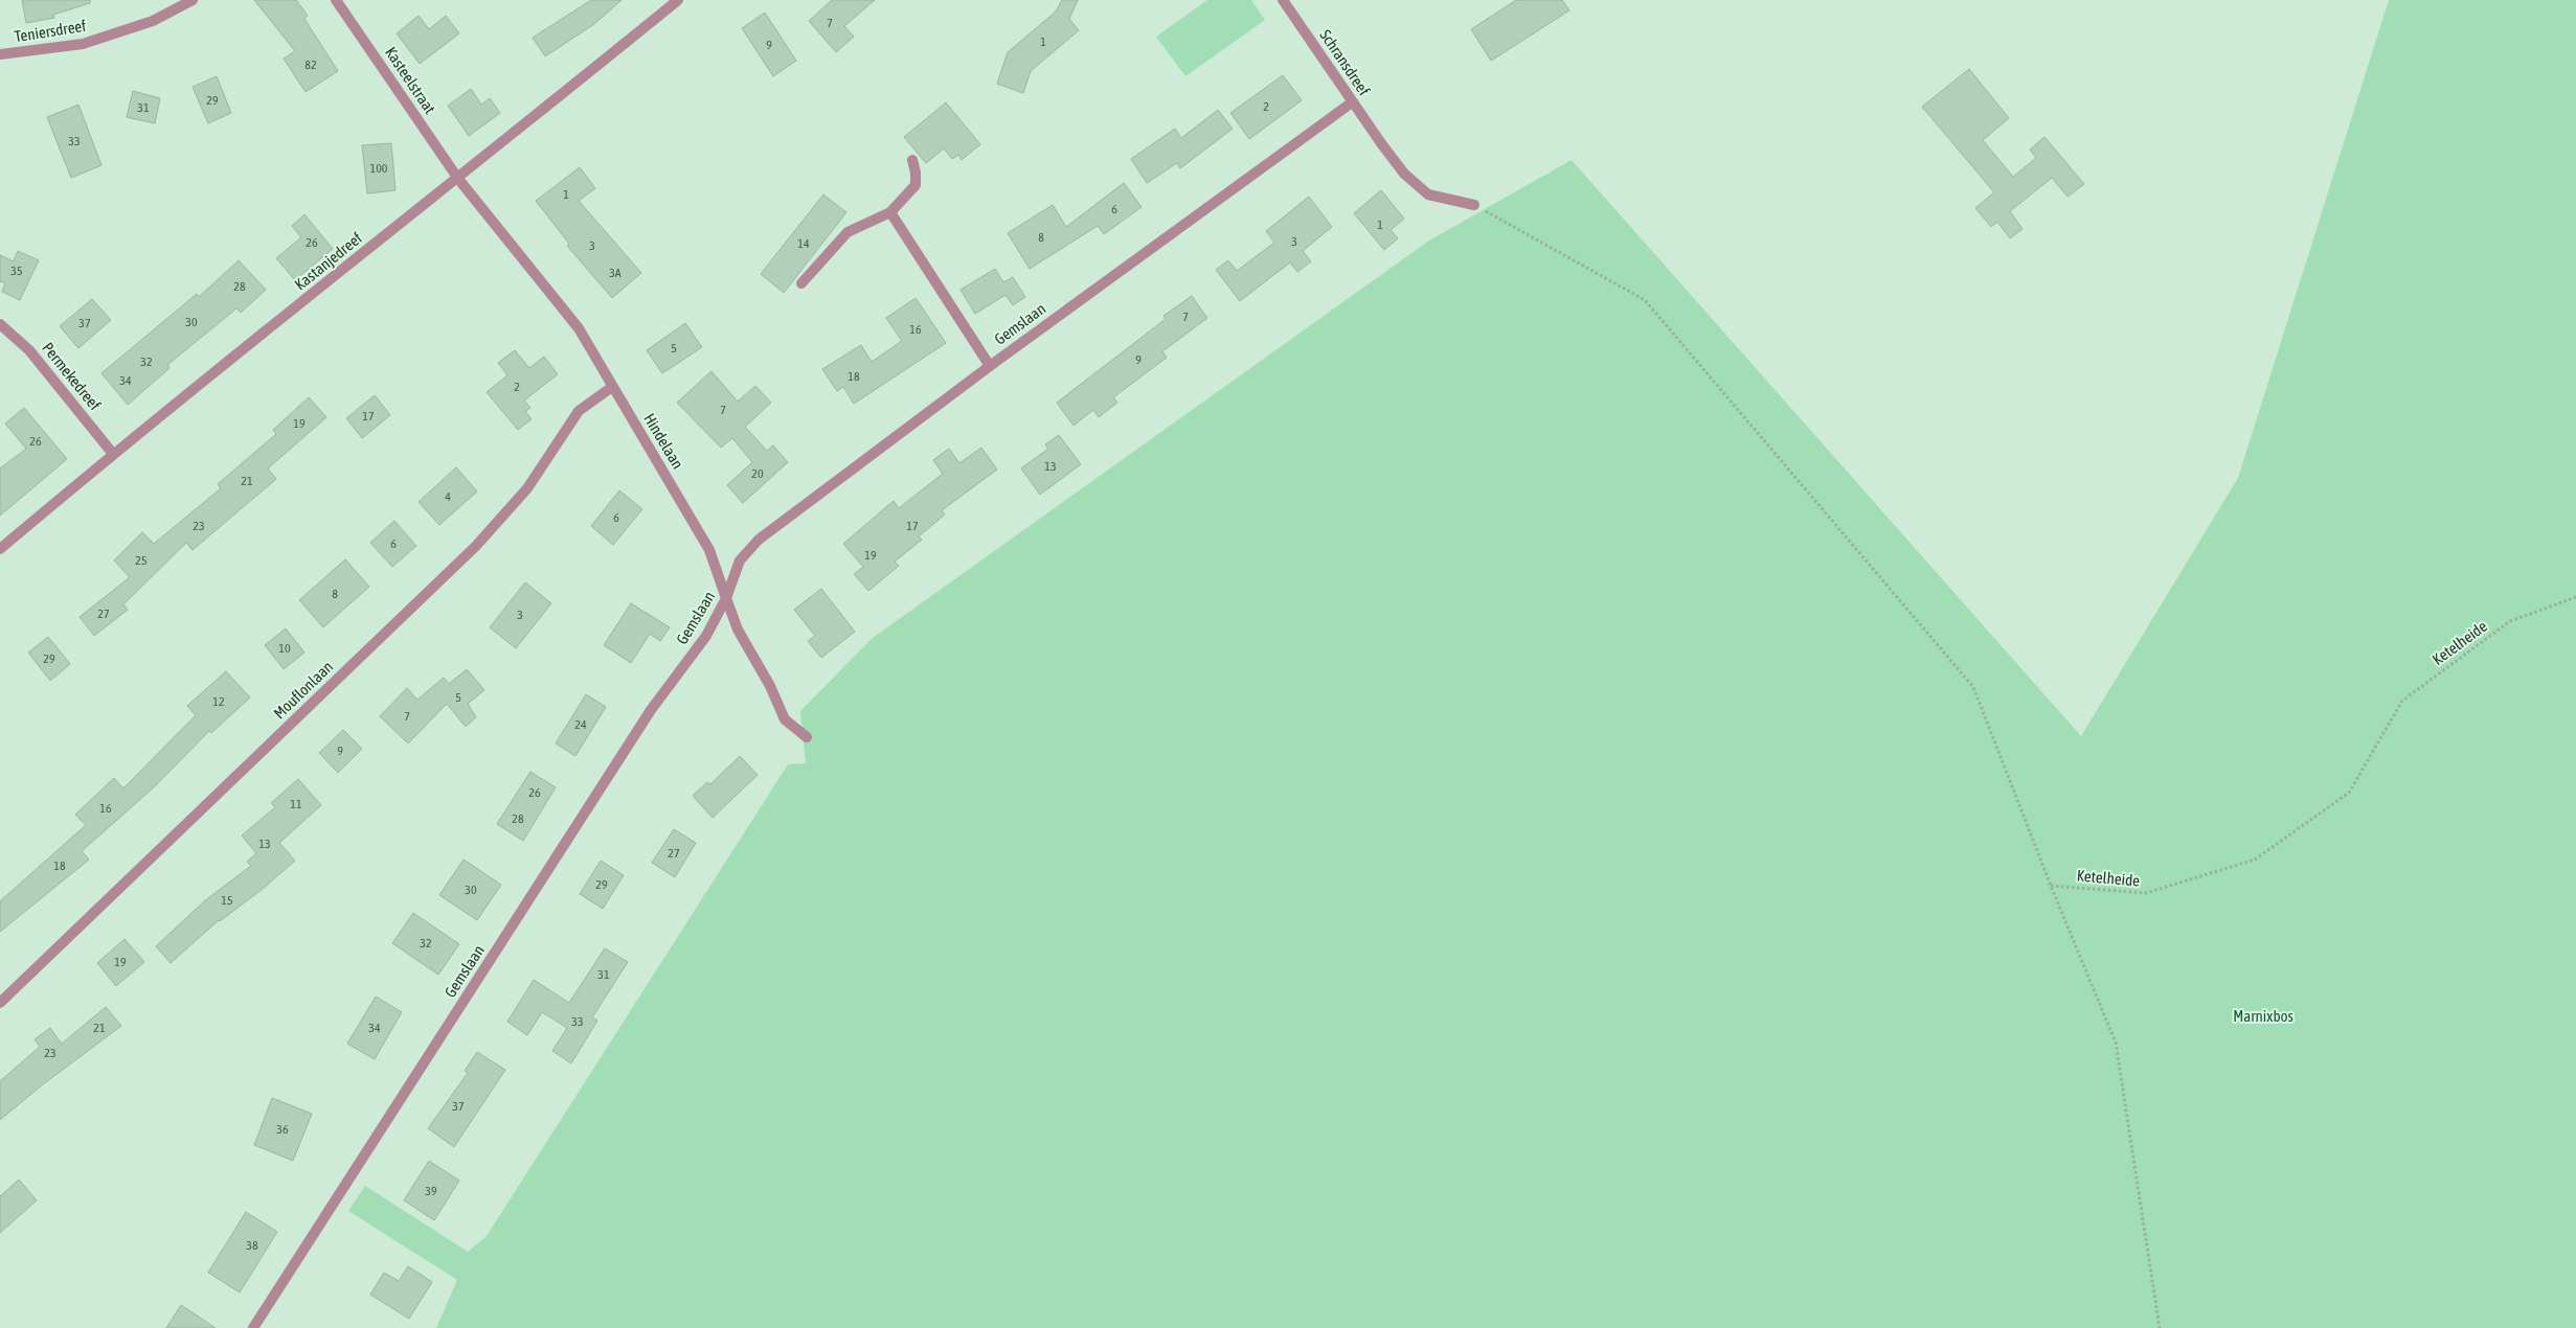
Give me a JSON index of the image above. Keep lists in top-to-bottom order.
{
  "streets": {
    "street": [
      "Teniersdreef",
      "Schransdreef",
      "Kasteelstraat",
      "Kastanjedreef",
      "Gemslaan",
      "Permekedreef",
      "Hindelaan",
      "Mouflonlaan"
    ],
    "path": ["Ketelheide"]
  },
  "crossings": [
    ["Schransdreef", "Gemslaan"],
    ["Kasteelstraat", "Kastanjedreef"],
    ["Kasteelstraat", "Hindelaan"],
    ["Kastanjedreef", "Permekedreef"],
    ["Kastanjedreef", "Hindelaan"],
    ["Gemslaan", "Hindelaan"],
    ["Hindelaan", "Mouflonlaan"]
  ],
  "parks": ["Marnixbos"],
  "house_numbers": [
    "7",
    "1",
    "9",
    "82",
    "29",
    "2",
    "31",
    "33",
    "100",
    "1",
    "6",
    "1",
    "8",
    "3",
    "26",
    "14",
    "3",
    "35",
    "3A",
    "28",
    "7",
    "30",
    "37",
    "16",
    "5",
    "9",
    "32",
    "18",
    "34",
    "2",
    "7",
    "17",
    "19",
    "26",
    "13",
    "20",
    "21",
    "4",
    "6",
    "23",
    "17",
    "6",
    "19",
    "25",
    "8",
    "27",
    "3",
    "10",
    "29",
    "5",
    "12",
    "7",
    "24",
    "9",
    "26",
    "11",
    "16",
    "28",
    "13",
    "27",
    "18",
    "29",
    "30",
    "15",
    "32",
    "19",
    "31",
    "33",
    "21",
    "34",
    "23",
    "37",
    "36",
    "39",
    "38"
  ]
}
